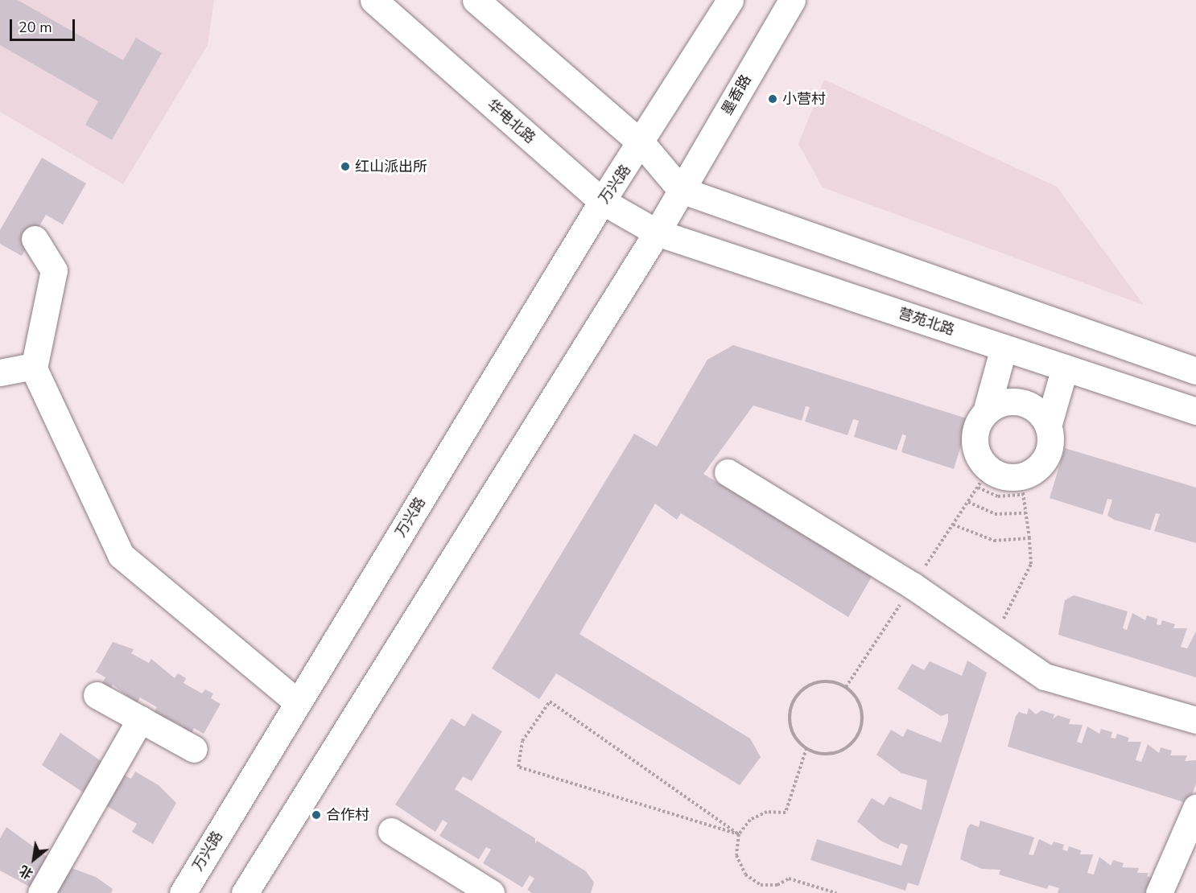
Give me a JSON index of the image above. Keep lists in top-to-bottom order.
{
  "streets": {
    "main road": [
      "墨香路",
      "华电北路",
      "万兴路",
      "营苑北路"
    ]
  },
  "crossings": [
    ["墨香路", "华电北路"],
    ["墨香路", "营苑北路"],
    ["华电北路", "万兴路"],
    ["华电北路", "营苑北路"]
  ],
  "places": ["小营村", "红山派出所", "合作村"],
  "scale_bar": "20 m",
  "north": "bottom left"
}
